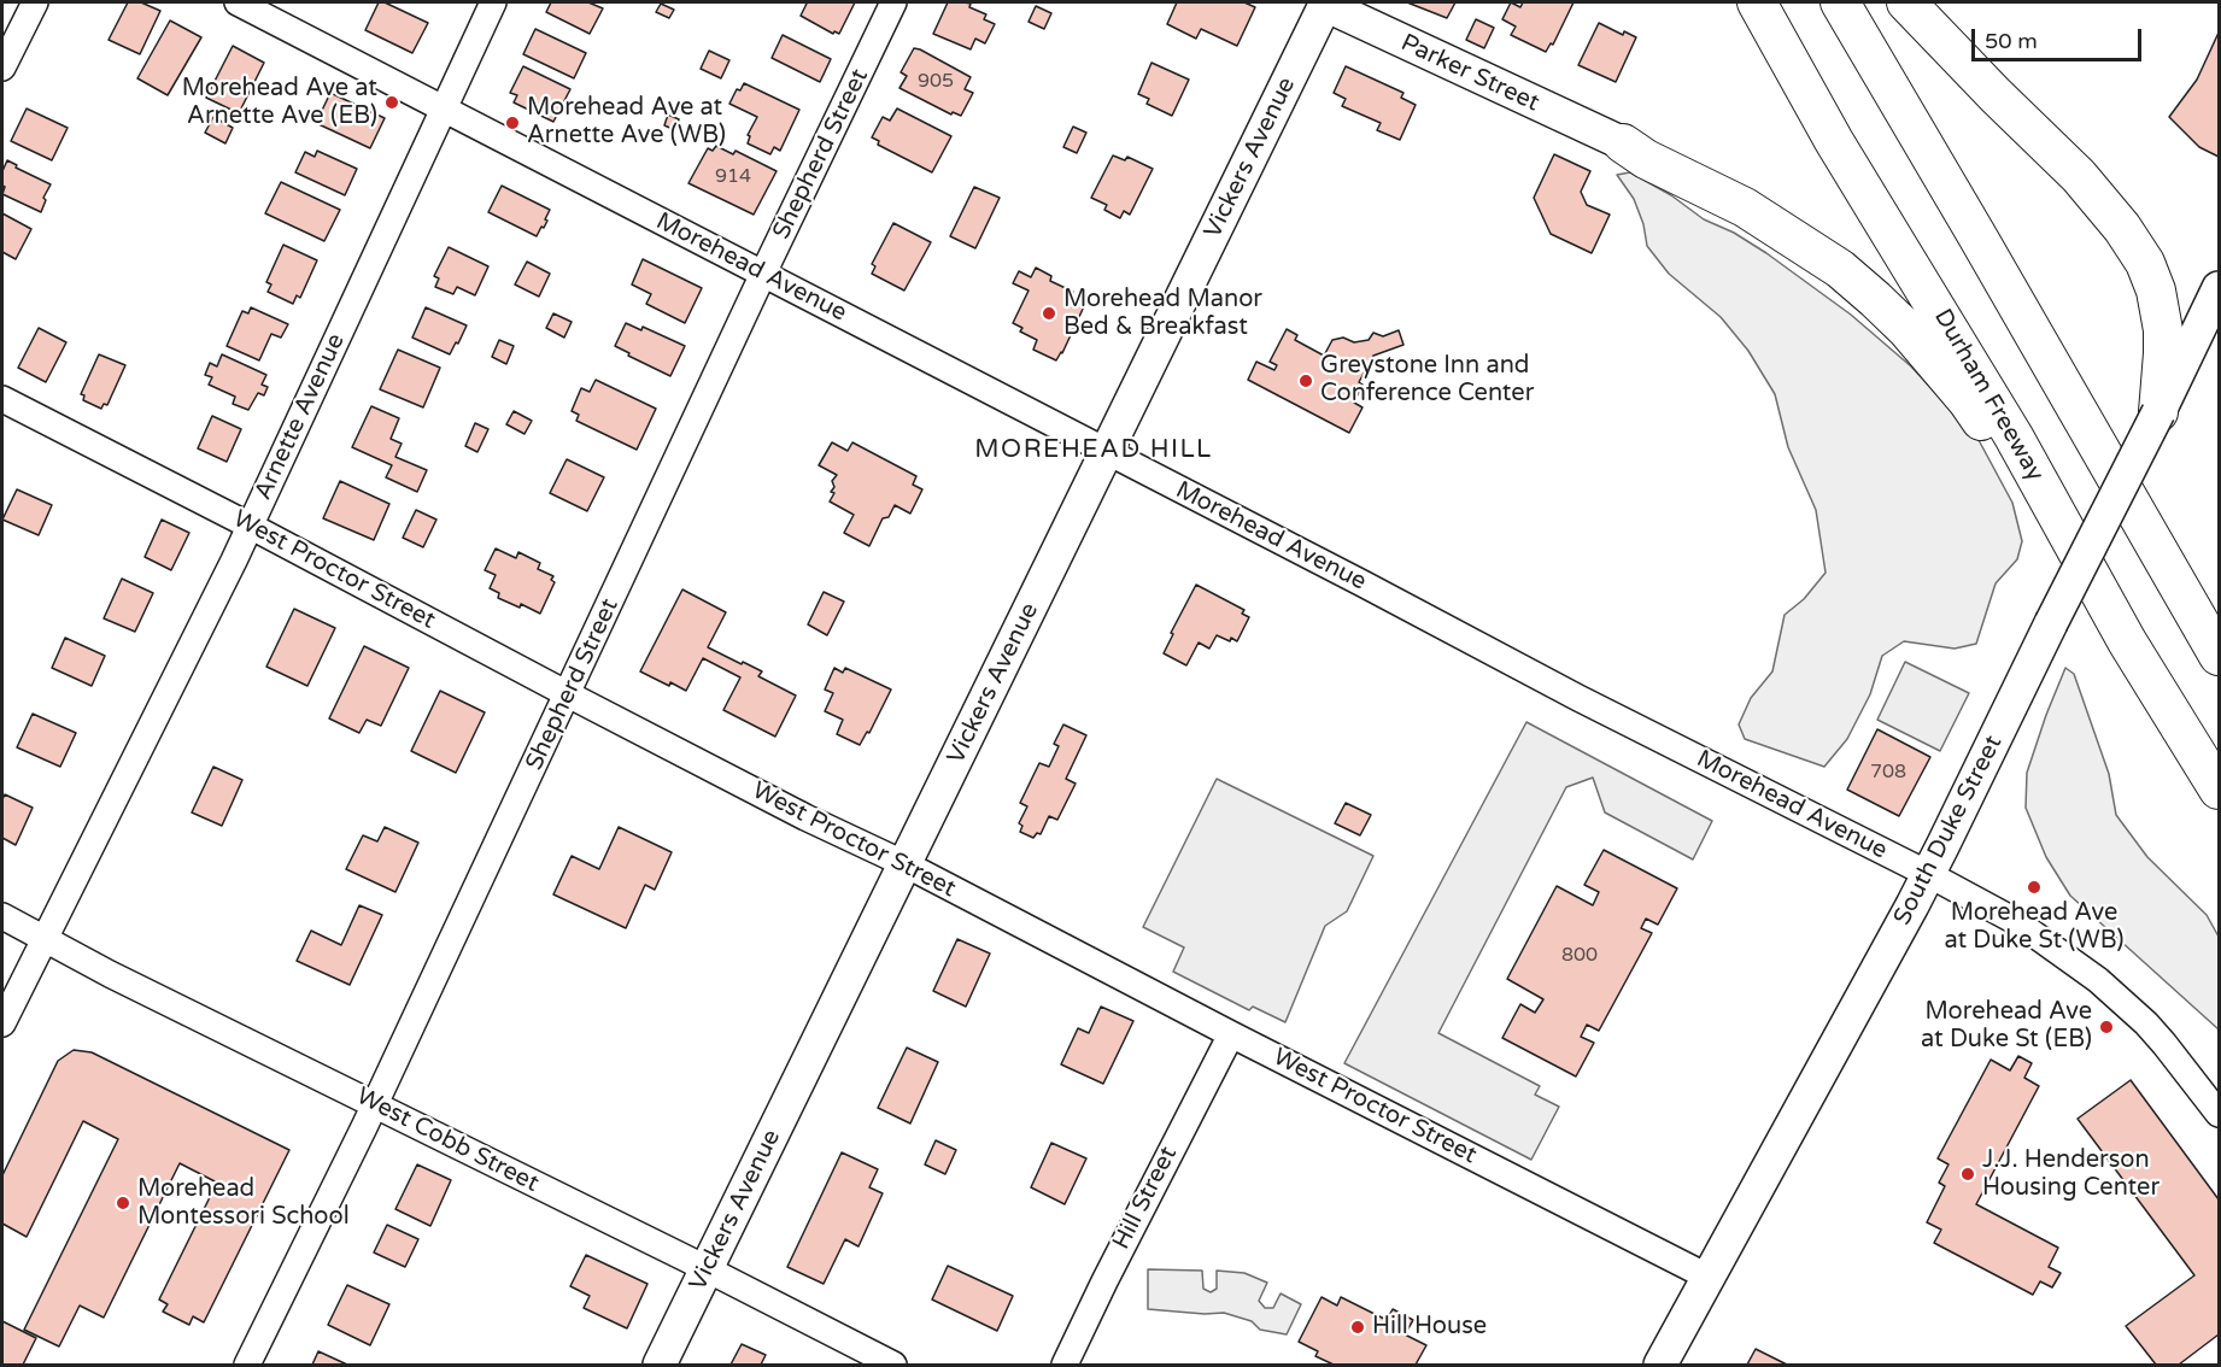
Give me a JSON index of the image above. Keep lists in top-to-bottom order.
{
  "streets": {
    "highway": ["Durham Freeway"],
    "main road": ["Parker Street", "Vickers Avenue", "South Duke Street"],
    "street": [
      "Shepherd Street",
      "Morehead Avenue",
      "Arnette Avenue",
      "West Proctor Street",
      "West Cobb Street",
      "Hill Street"
    ]
  },
  "crossings": [
    ["Parker Street", "Vickers Avenue"],
    ["Shepherd Street", "Morehead Avenue"],
    ["Shepherd Street", "West Proctor Street"],
    ["Shepherd Street", "West Cobb Street"],
    ["Vickers Avenue", "Morehead Avenue"],
    ["Vickers Avenue", "West Proctor Street"],
    ["Vickers Avenue", "West Cobb Street"],
    ["Morehead Avenue", "Arnette Avenue"],
    ["Morehead Avenue", "South Duke Street"],
    ["Arnette Avenue", "West Proctor Street"],
    ["Arnette Avenue", "West Cobb Street"],
    ["West Proctor Street", "South Duke Street"],
    ["West Proctor Street", "Hill Street"]
  ],
  "districts": ["MOREHEAD HILL"],
  "places": [
    "Morehead Ave at Arnette Ave (EB)",
    "Morehead Ave at Arnette Ave (WB)",
    "Morehead Manor Bed & Breakfast",
    "Greystone Inn and Conference Center",
    "Morehead Ave at Duke St (WB)",
    "Morehead Ave at Duke St (EB)",
    "J.J. Henderson Housing Center",
    "Morehead Montessori School",
    "Hill House"
  ],
  "house_numbers": [
    "905",
    "914",
    "708",
    "800"
  ],
  "scale_bar": "50 m"
}
